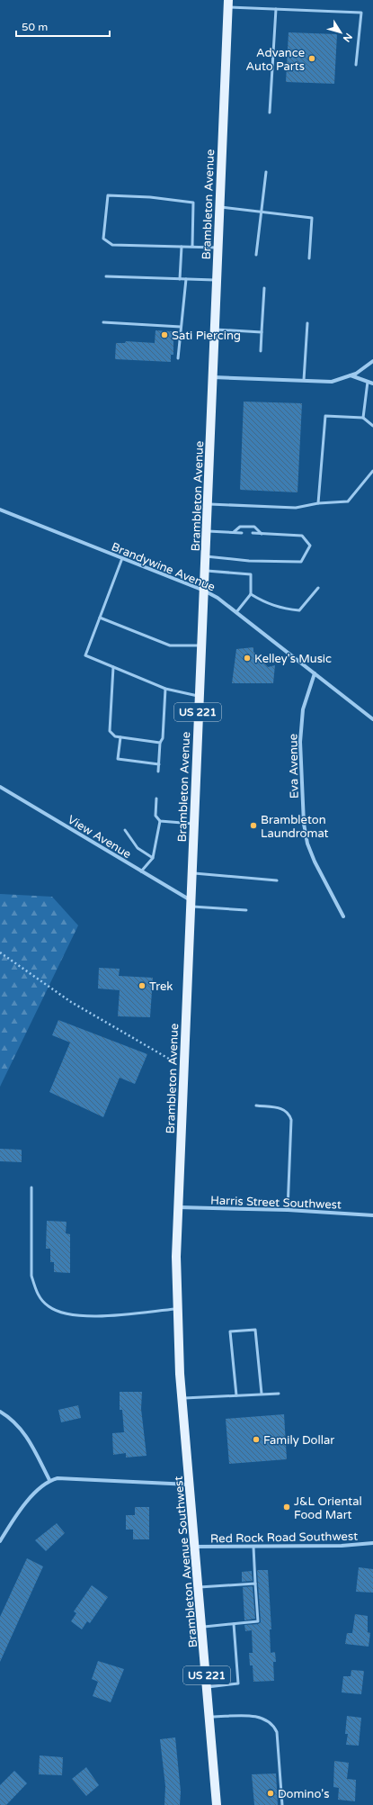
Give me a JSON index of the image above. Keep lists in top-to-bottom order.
{
  "streets": {
    "main road": ["Brambleton Avenue", "US 221", "Brambleton Avenue Southwest"],
    "street": [
      "Brandywine Avenue",
      "Eva Avenue",
      "View Avenue",
      "Harris Street Southwest",
      "Red Rock Road Southwest"
    ]
  },
  "crossings": [
    ["Brambleton Avenue", "Brandywine Avenue"],
    ["Brambleton Avenue", "View Avenue"],
    ["Brambleton Avenue", "Harris Street Southwest"],
    ["Brambleton Avenue", "Brambleton Avenue Southwest"],
    ["Brandywine Avenue", "Eva Avenue"],
    ["Red Rock Road Southwest", "Brambleton Avenue Southwest"]
  ],
  "places": [
    "Advance Auto Parts",
    "Sati Piercing",
    "Kelley's Music",
    "Brambleton Laundromat",
    "Trek",
    "Family Dollar",
    "J&L Oriental Food Mart",
    "Domino's"
  ],
  "scale_bar": "50 m",
  "north": "bottom right"
}
